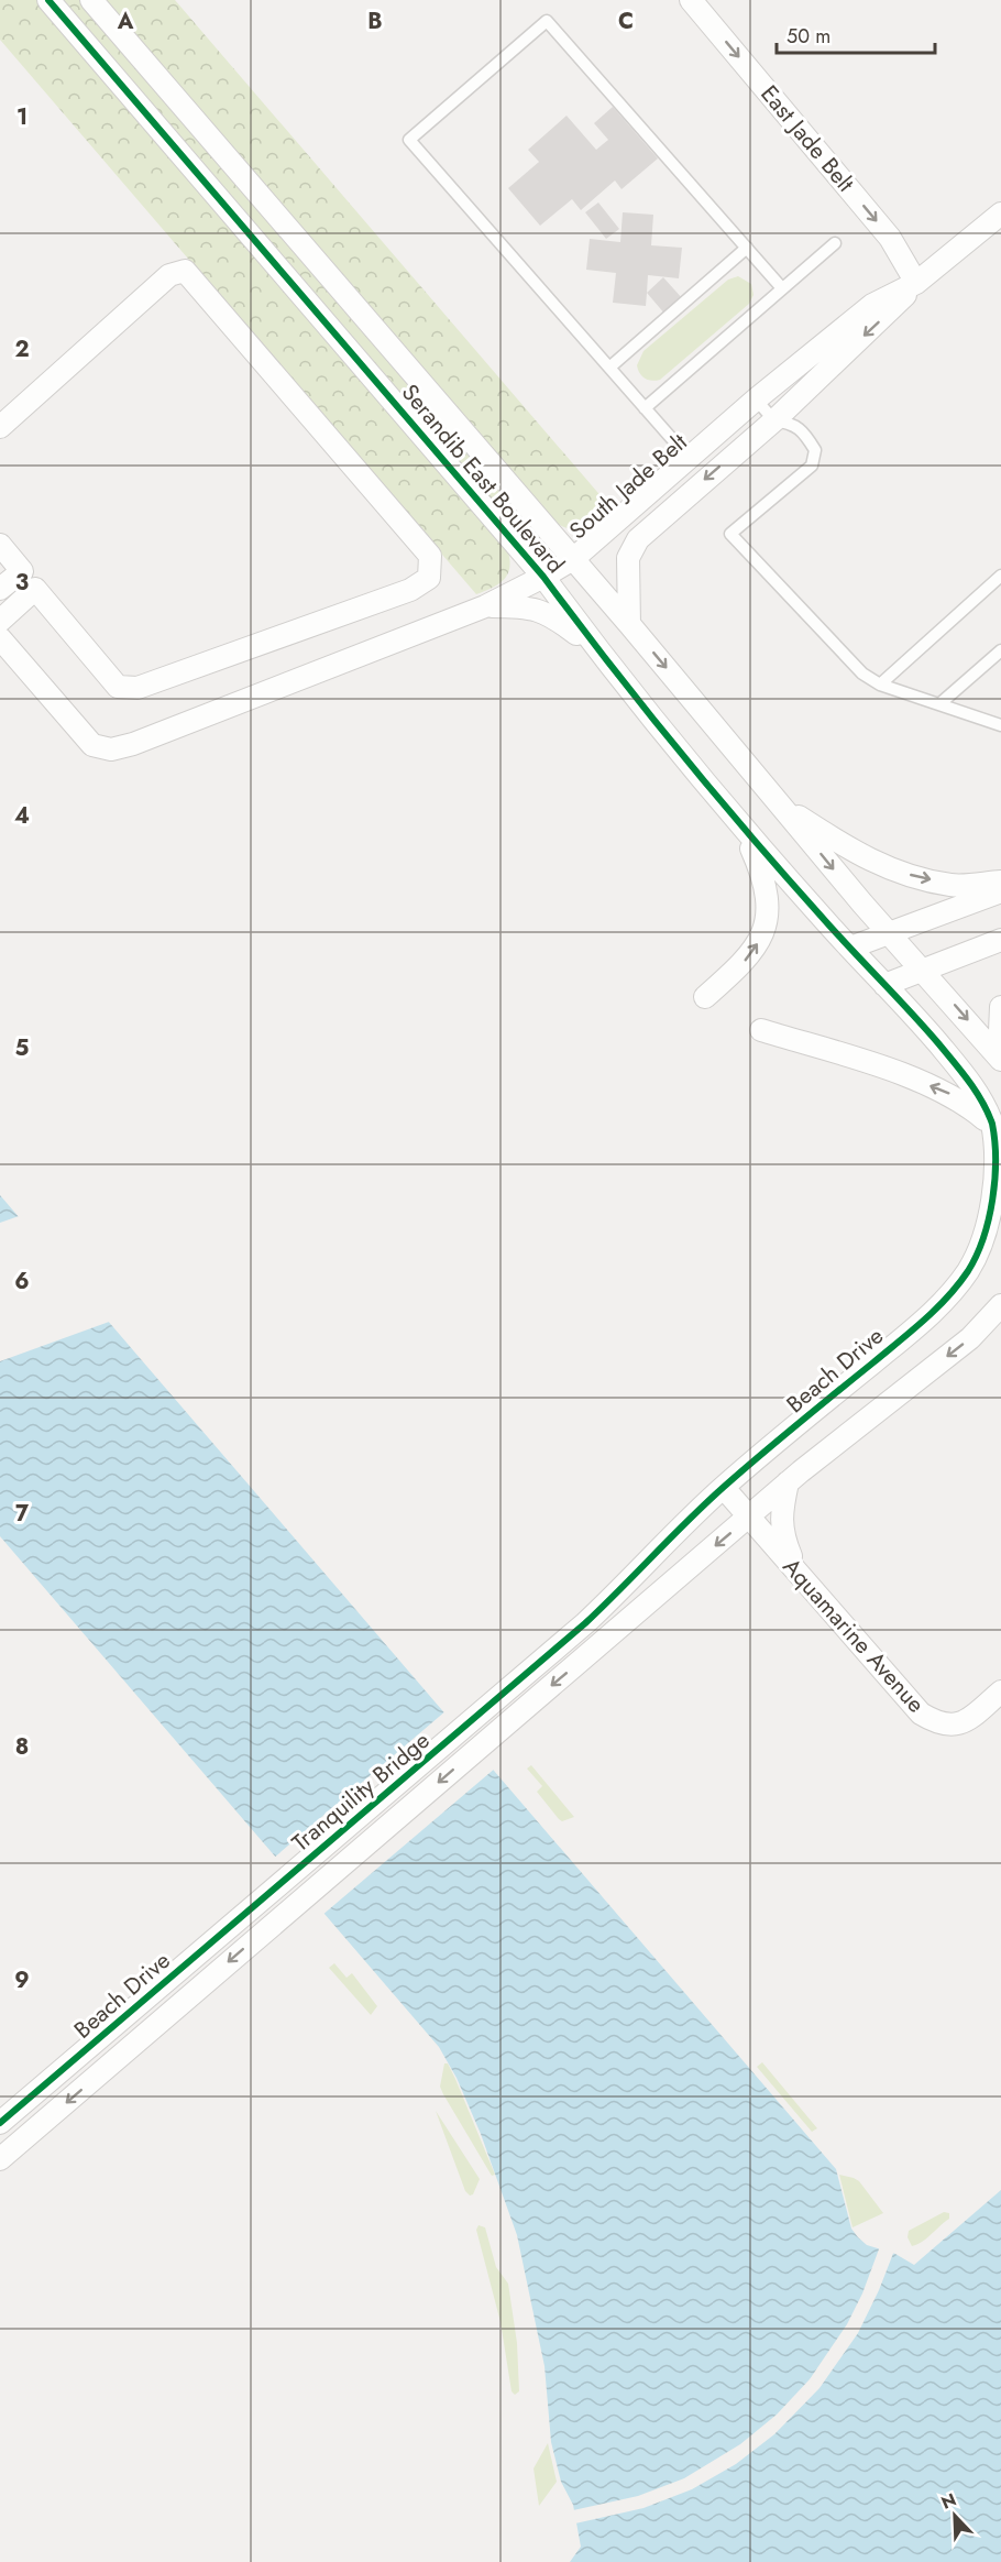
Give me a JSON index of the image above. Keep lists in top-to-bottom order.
{
  "streets": {
    "street": [
      "East Jade Belt",
      "Serandib East Boulevard",
      "South Jade Belt",
      "Beach Drive",
      "Aquamarine Avenue",
      "Tranquility Bridge"
    ]
  },
  "crossings": [
    ["East Jade Belt", "South Jade Belt"],
    ["Serandib East Boulevard", "South Jade Belt"],
    ["Serandib East Boulevard", "Beach Drive"],
    ["Beach Drive", "Aquamarine Avenue"],
    ["Beach Drive", "Tranquility Bridge"],
    ["Aquamarine Avenue", "Tranquility Bridge"]
  ],
  "one_way": ["East Jade Belt"],
  "scale_bar": "50 m",
  "north": "top left",
  "grid": {
    "columns": ["A", "B", "C"],
    "rows": [
      "1",
      "2",
      "3",
      "4",
      "5",
      "6",
      "7",
      "8",
      "9"
    ]
  }
}
